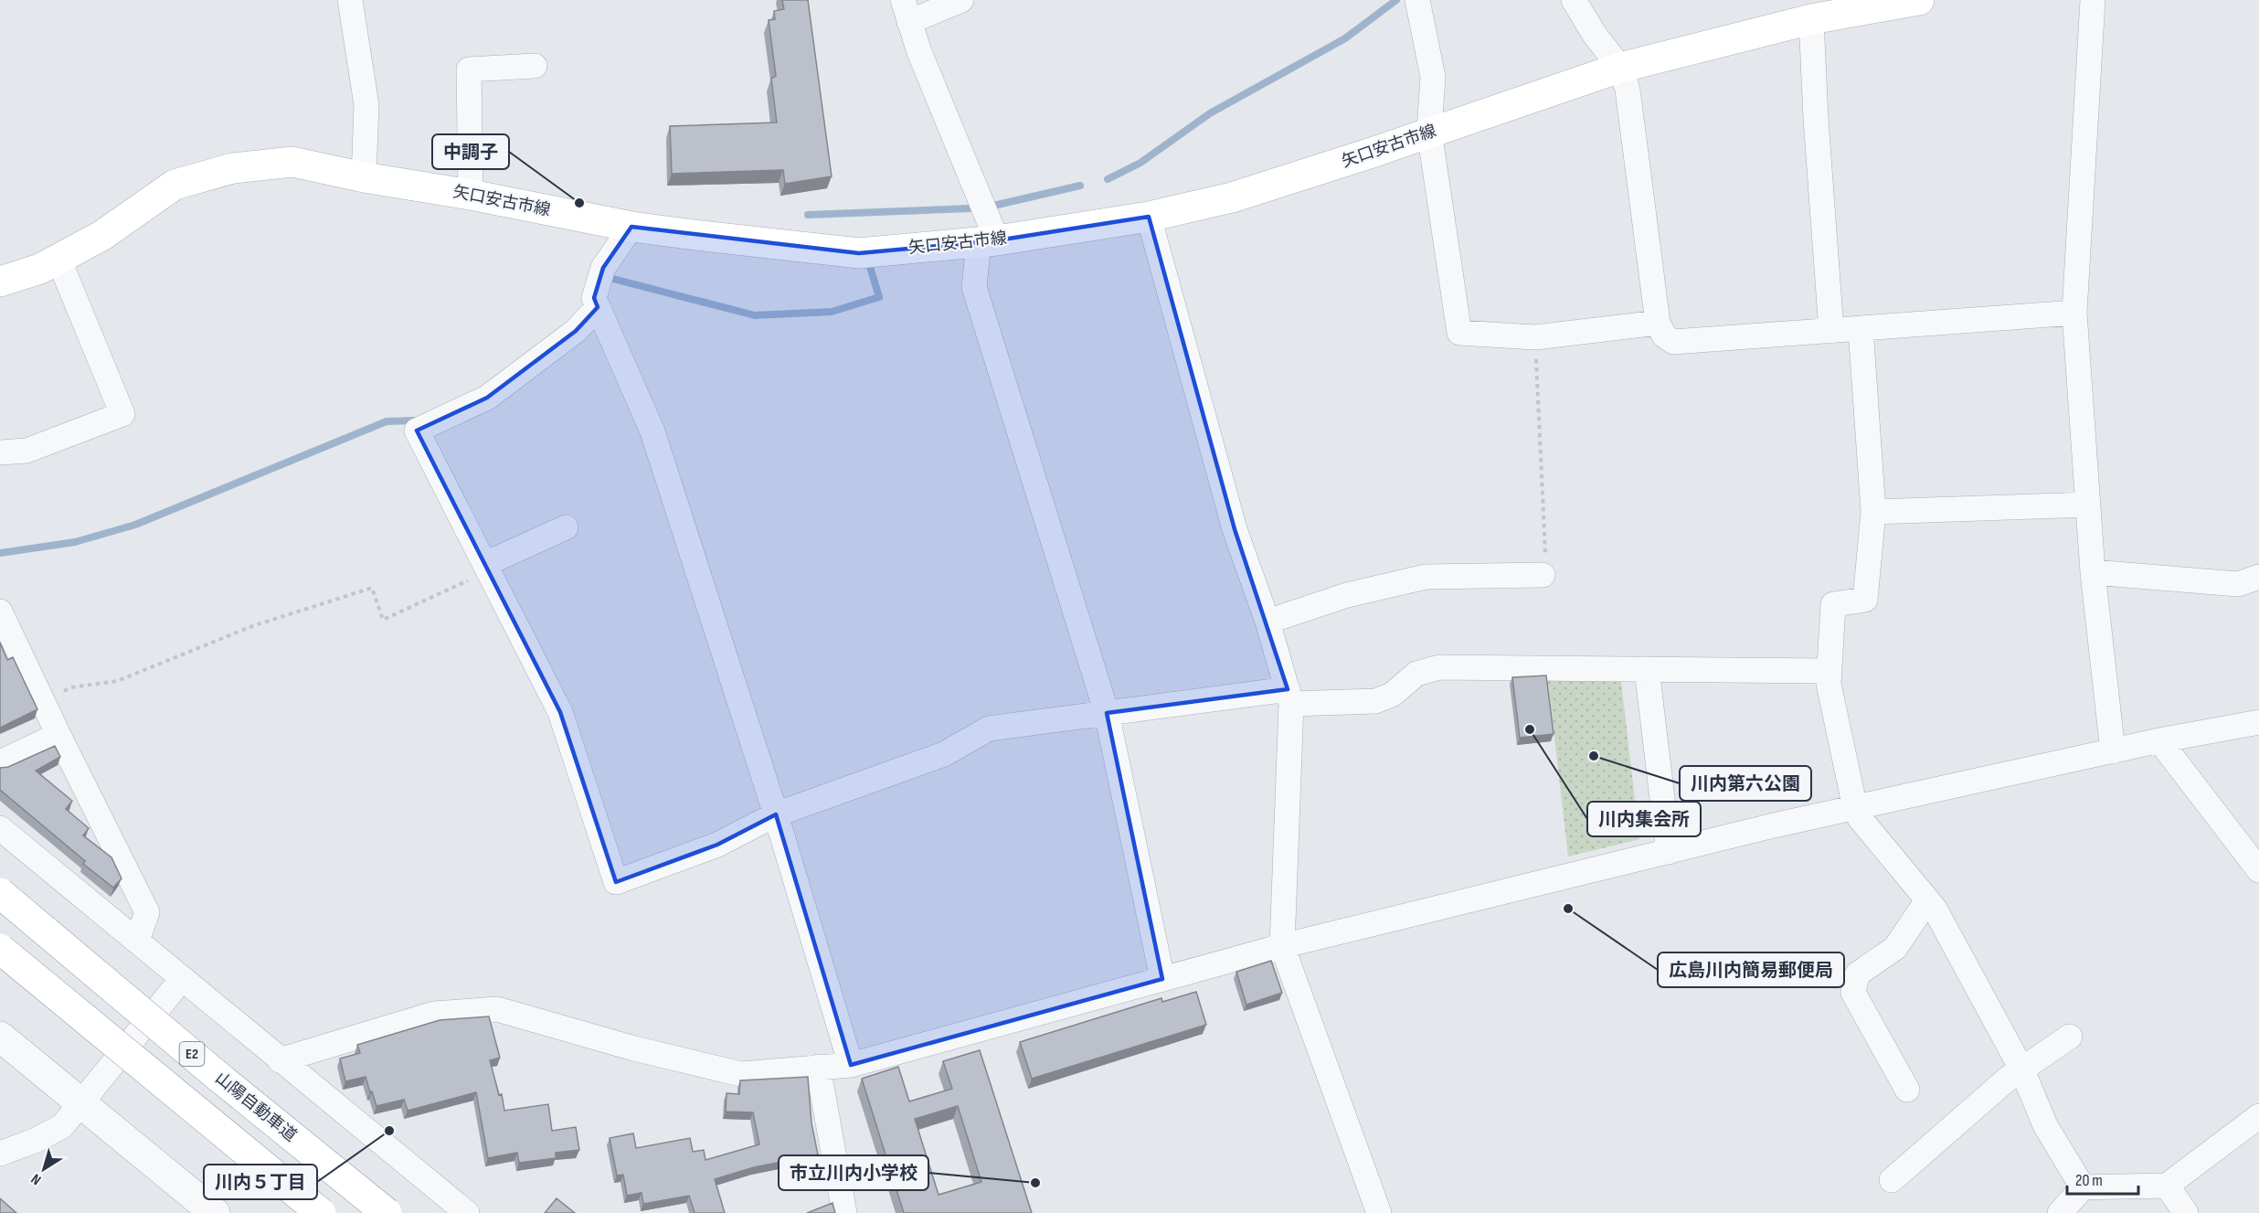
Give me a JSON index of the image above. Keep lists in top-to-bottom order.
{
  "streets": {
    "main road": ["矢口安古市線", "E2", "山陽自動車道"]
  },
  "places": [
    "中調子",
    "川内集会所",
    "川内第六公園",
    "広島川内簡易郵便局",
    "川内５丁目",
    "市立川内小学校"
  ],
  "scale_bar": "20 m",
  "north": "bottom left"
}
